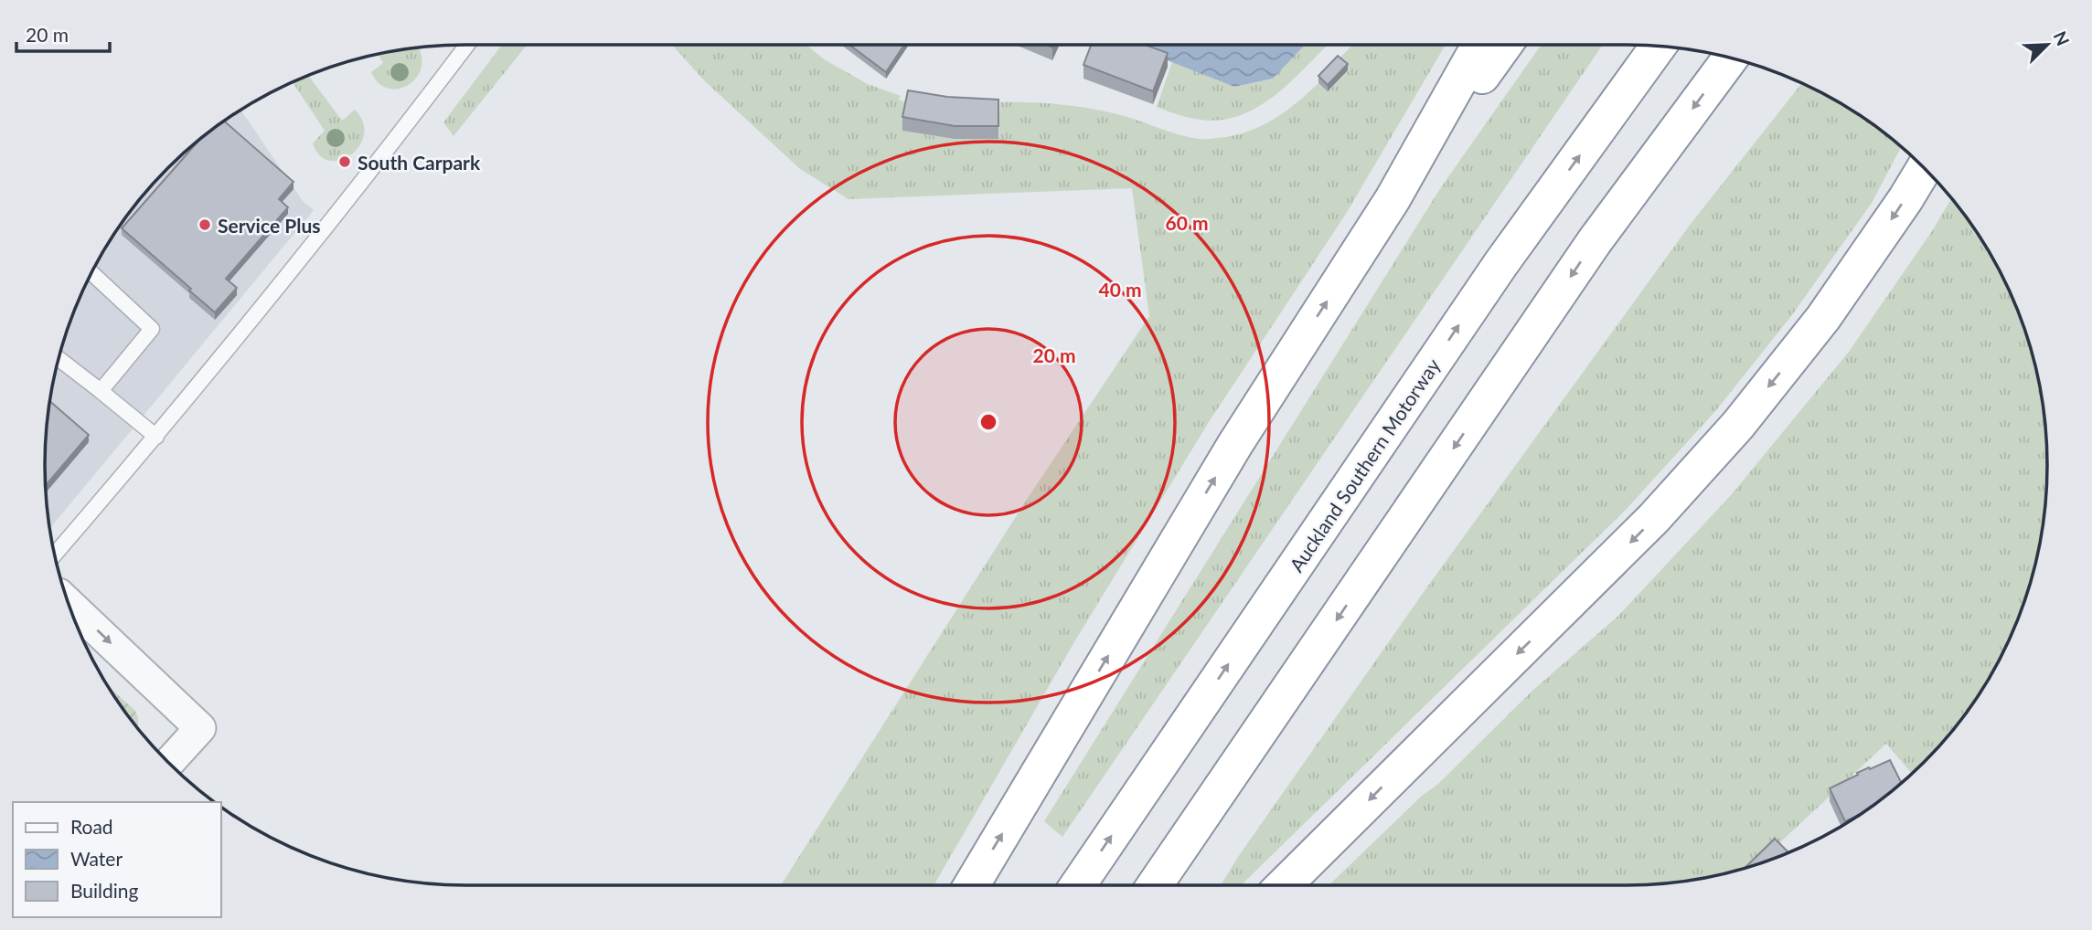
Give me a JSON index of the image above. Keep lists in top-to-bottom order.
{
  "streets": {
    "highway": ["Auckland Southern Motorway"]
  },
  "places": ["South Carpark", "Service Plus"],
  "legend": ["Road", "Water", "Building"],
  "scale_bar": "20 m",
  "north": "top right",
  "rings": ["60 m", "40 m", "20 m"]
}
